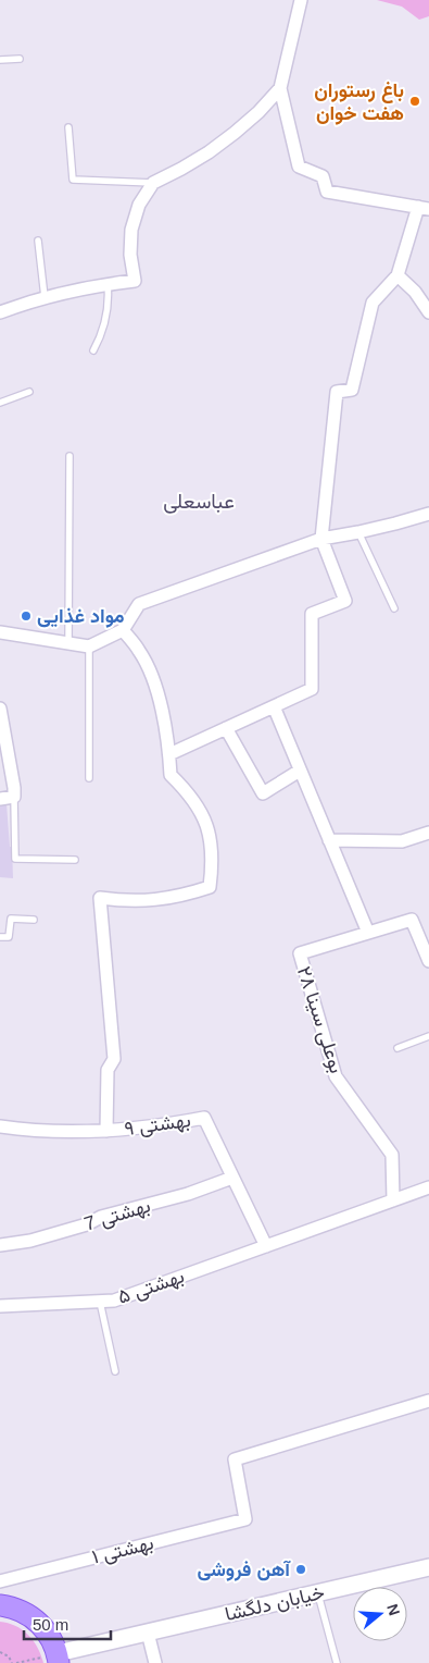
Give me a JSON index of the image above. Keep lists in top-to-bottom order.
{
  "streets": {
    "street": [
      "بوعلی سینا ۲۸",
      "بهشتی ۹",
      "بهشتی 7",
      "بهشتی ۵",
      "بهشتی ۱",
      "خیابان دلگشا"
    ]
  },
  "crossings": [
    ["بوعلی سینا ۲۸", "بهشتی ۵"],
    ["بهشتی ۹", "بهشتی 7"],
    ["بهشتی ۹", "بهشتی ۵"]
  ],
  "districts": ["عباسعلی"],
  "places": ["باغ رستوران هفت خوان", "مواد غذایی", "آهن فروشی"],
  "scale_bar": "50 m",
  "north": "right"
}
